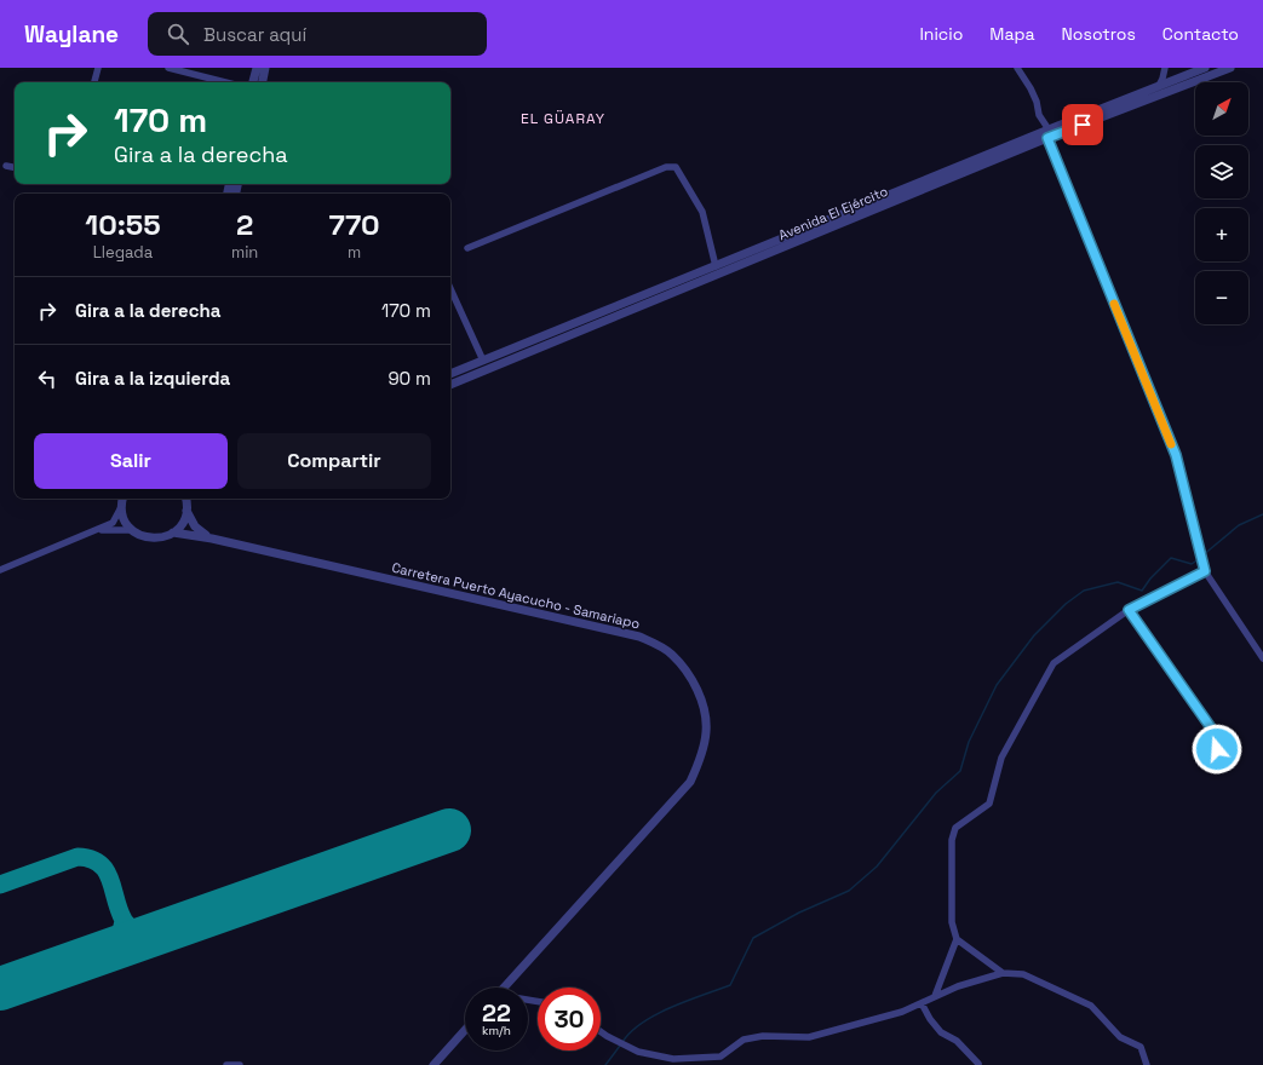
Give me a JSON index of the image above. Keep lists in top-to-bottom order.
{
  "streets": {
    "street": ["Avenida El Ejército", "Carretera Puerto Ayacucho - Samariapo"]
  },
  "districts": ["EL GÜARAY"],
  "north": "top right",
  "page": {
    "header": "Waylane",
    "search": "Buscar aquí",
    "nav": [
      "Inicio",
      "Mapa",
      "Nosotros",
      "Contacto"
    ],
    "map_buttons": ["+", "−"],
    "turn": ["170 m", "Gira a la derecha"],
    "eta": [
      "10:55",
      "Llegada",
      "2",
      "min",
      "770",
      "m"
    ],
    "list": [
      {
        "name": "Gira a la derecha",
        "value": "170 m"
      },
      {
        "name": "Gira a la izquierda",
        "value": "90 m"
      }
    ],
    "buttons": ["Salir", "Compartir"],
    "speed": "22 km/h",
    "limit": "30"
  }
}
